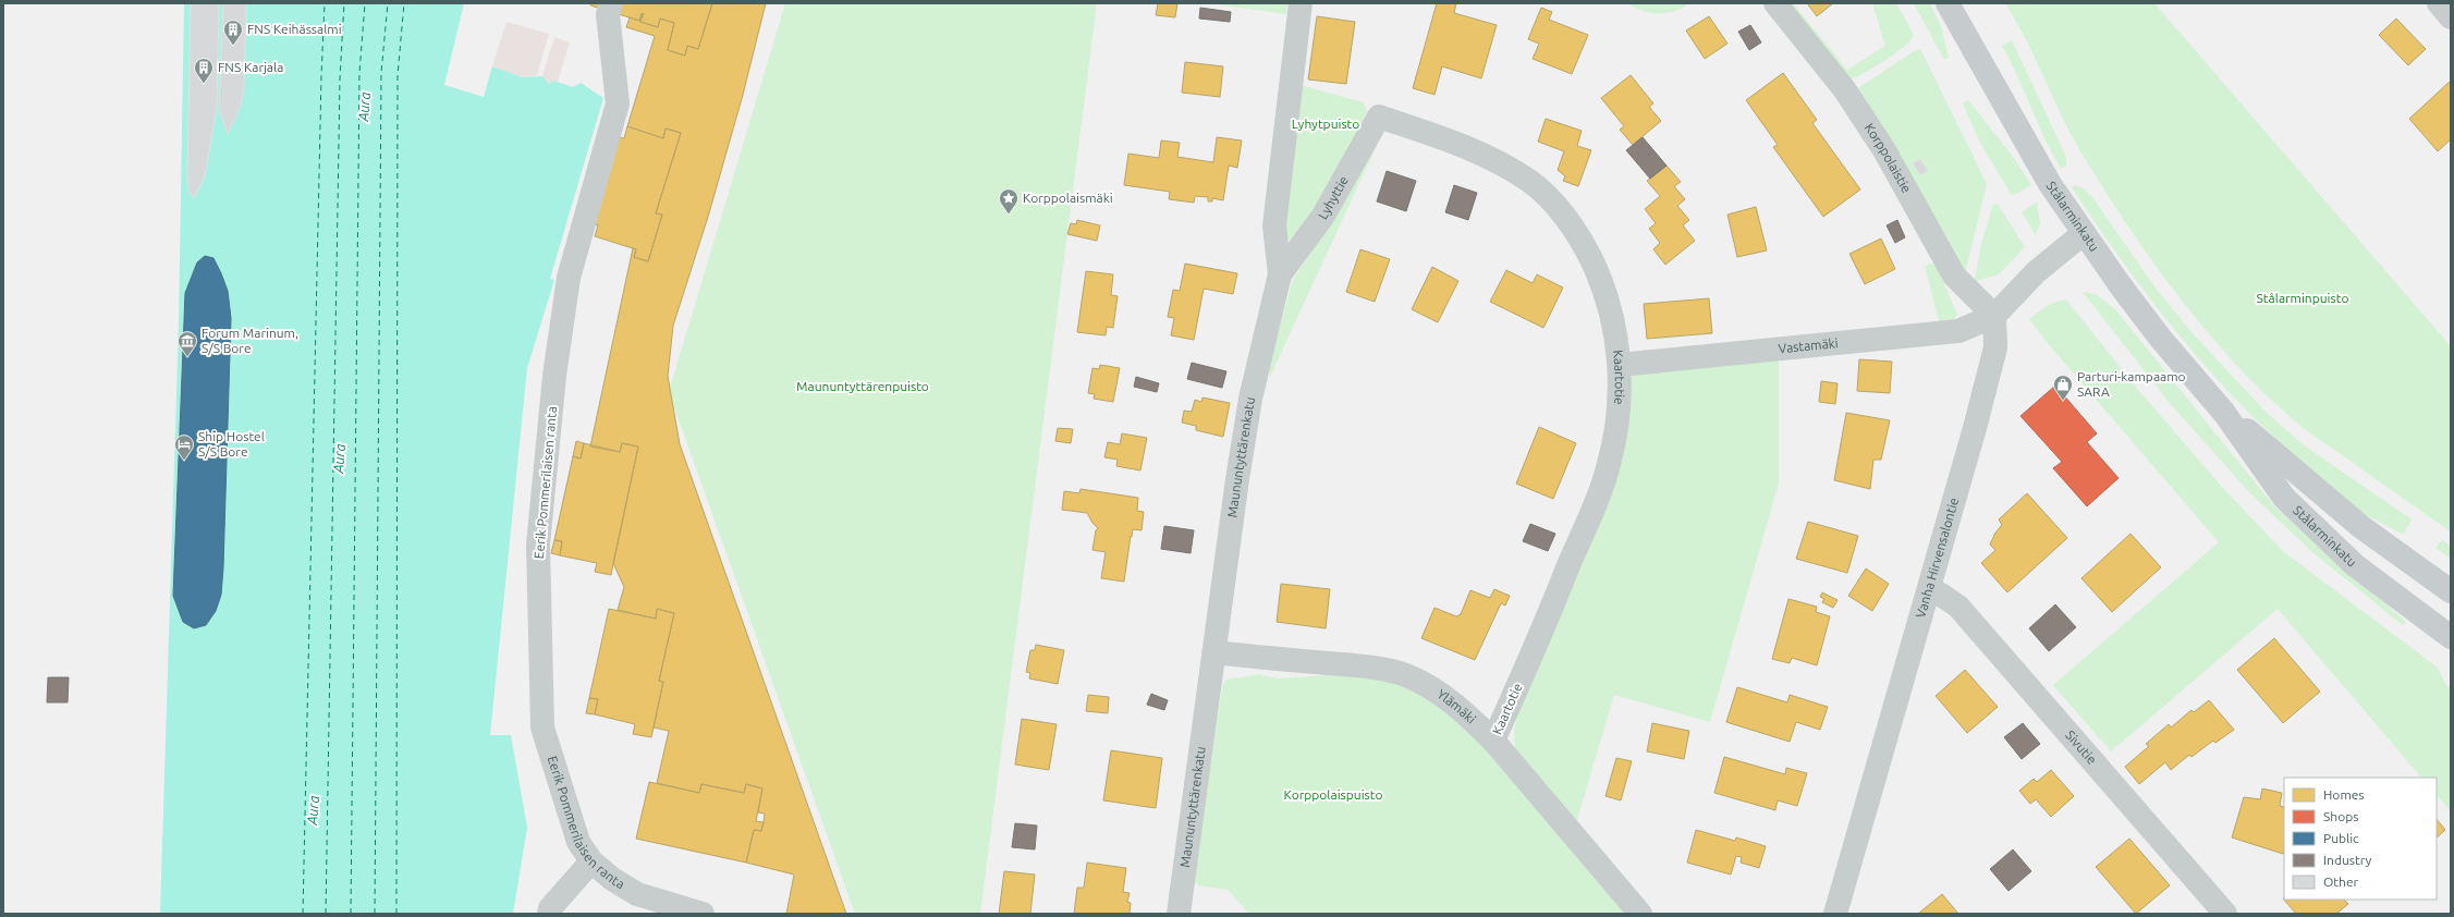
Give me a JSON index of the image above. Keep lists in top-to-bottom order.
{
  "streets": {
    "main road": ["Stålarminkatu"],
    "street": [
      "Korppolaistie",
      "Lyhyttie",
      "Vastamäki",
      "Kaartotie",
      "Maununtyttärenkatu",
      "Eerik Pommerilaisen ranta",
      "Vanha Hirvensalontie",
      "Ylämäki",
      "Sivutie"
    ]
  },
  "crossings": [
    ["Korppolaistie", "Vastamäki"],
    ["Korppolaistie", "Vanha Hirvensalontie"],
    ["Lyhyttie", "Kaartotie"],
    ["Lyhyttie", "Maununtyttärenkatu"],
    ["Vastamäki", "Kaartotie"],
    ["Vastamäki", "Vanha Hirvensalontie"],
    ["Kaartotie", "Ylämäki"],
    ["Maununtyttärenkatu", "Ylämäki"],
    ["Vanha Hirvensalontie", "Sivutie"]
  ],
  "water": ["Aura"],
  "parks": [
    "Lyhytpuisto",
    "Stålarminpuisto",
    "Maununtyttärenpuisto",
    "Korppolaispuisto"
  ],
  "places": {
    "building": ["FNS Keihässalmi", "FNS Karjala"],
    "place": ["Korppolaismäki"],
    "museum": ["Forum Marinum, S/S Bore"],
    "shop": ["Parturi-kampaamo SARA"],
    "hotel": ["Ship Hostel S/S Bore"]
  },
  "legend": [
    "Homes",
    "Shops",
    "Public",
    "Industry",
    "Other"
  ]
}
